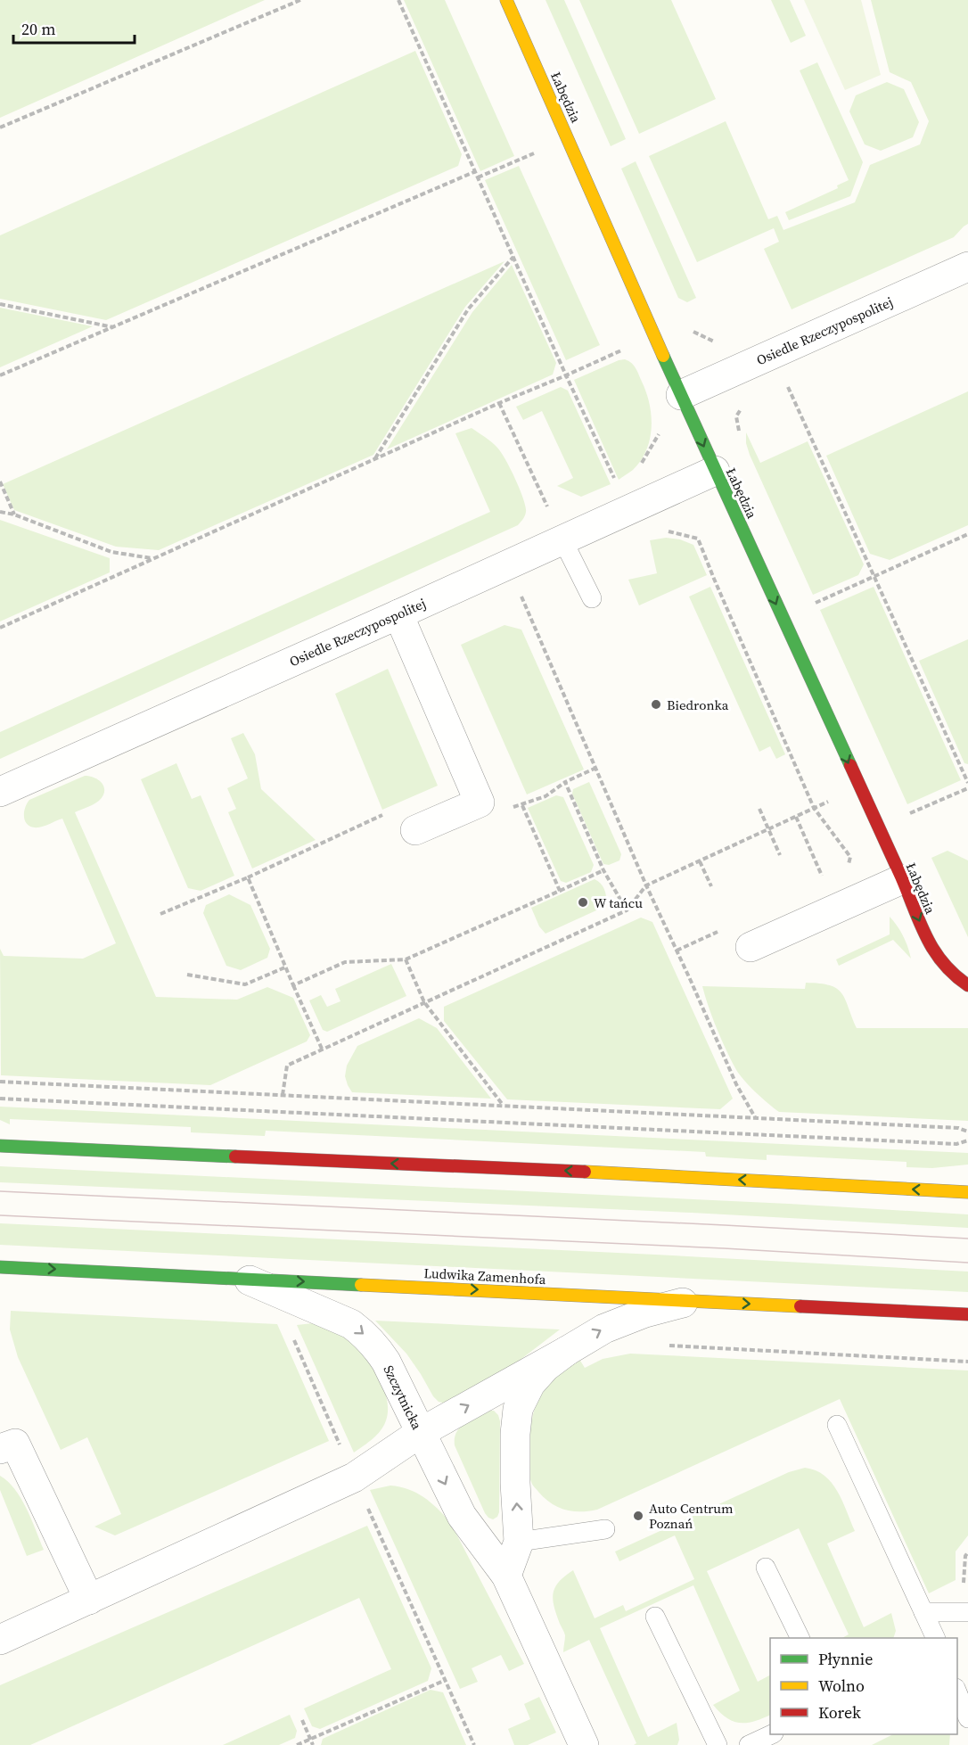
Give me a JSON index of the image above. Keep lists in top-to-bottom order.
{
  "streets": {
    "main road": ["Łabędzia", "Ludwika Zamenhofa"],
    "street": ["Osiedle Rzeczypospolitej", "Szczytnicka"]
  },
  "crossings": [
    ["Łabędzia", "Osiedle Rzeczypospolitej"],
    ["Ludwika Zamenhofa", "Szczytnicka"]
  ],
  "one_way": ["Łabędzia", "Ludwika Zamenhofa", "Szczytnicka"],
  "places": ["Biedronka", "W tańcu", "Auto Centrum Poznań"],
  "legend": ["Płynnie", "Wolno", "Korek"],
  "scale_bar": "20 m"
}
